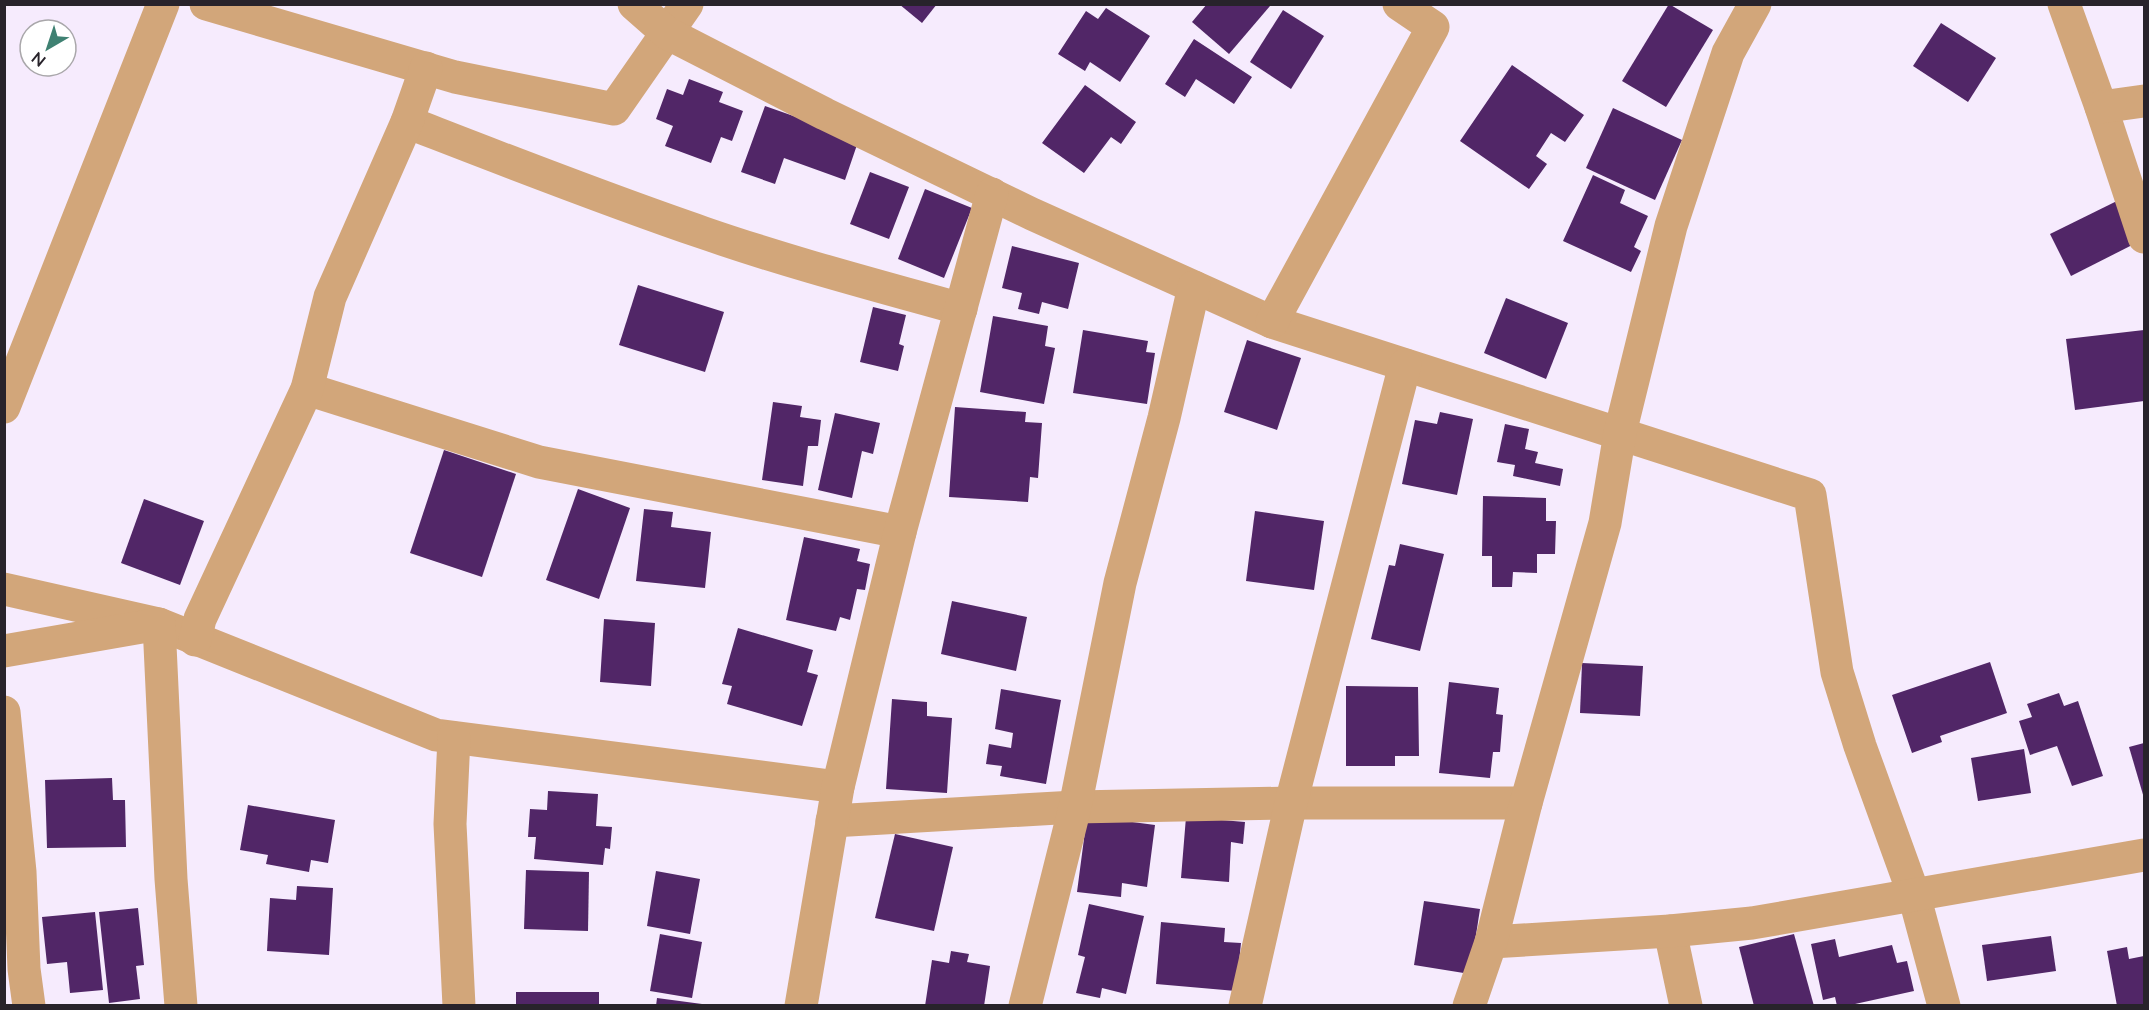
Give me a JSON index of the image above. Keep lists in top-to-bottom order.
{
  "north": "bottom left"
}
